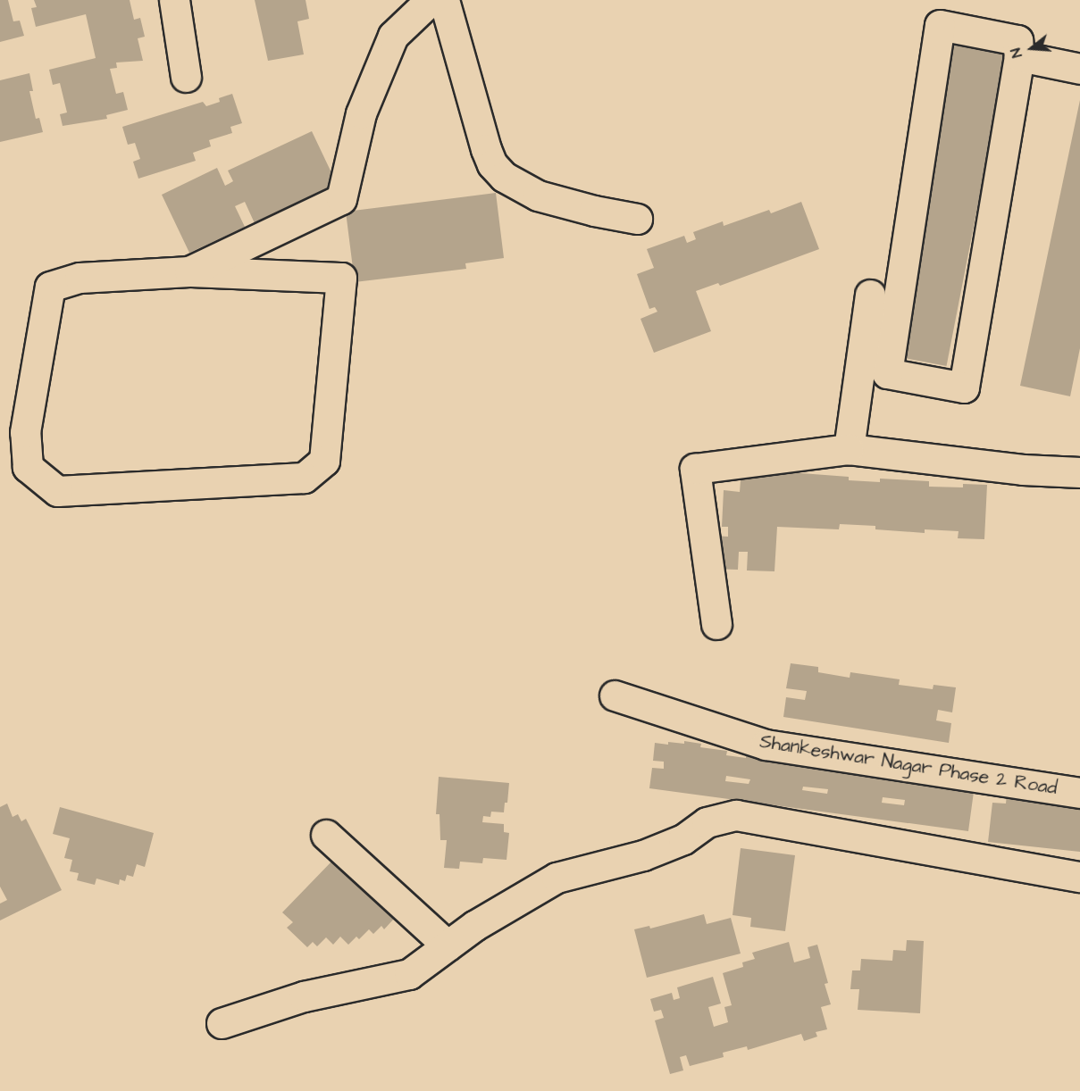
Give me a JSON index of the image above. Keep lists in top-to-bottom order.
{
  "streets": {
    "street": ["Shankeshwar Nagar Phase 2 Road"]
  },
  "north": "left"
}
